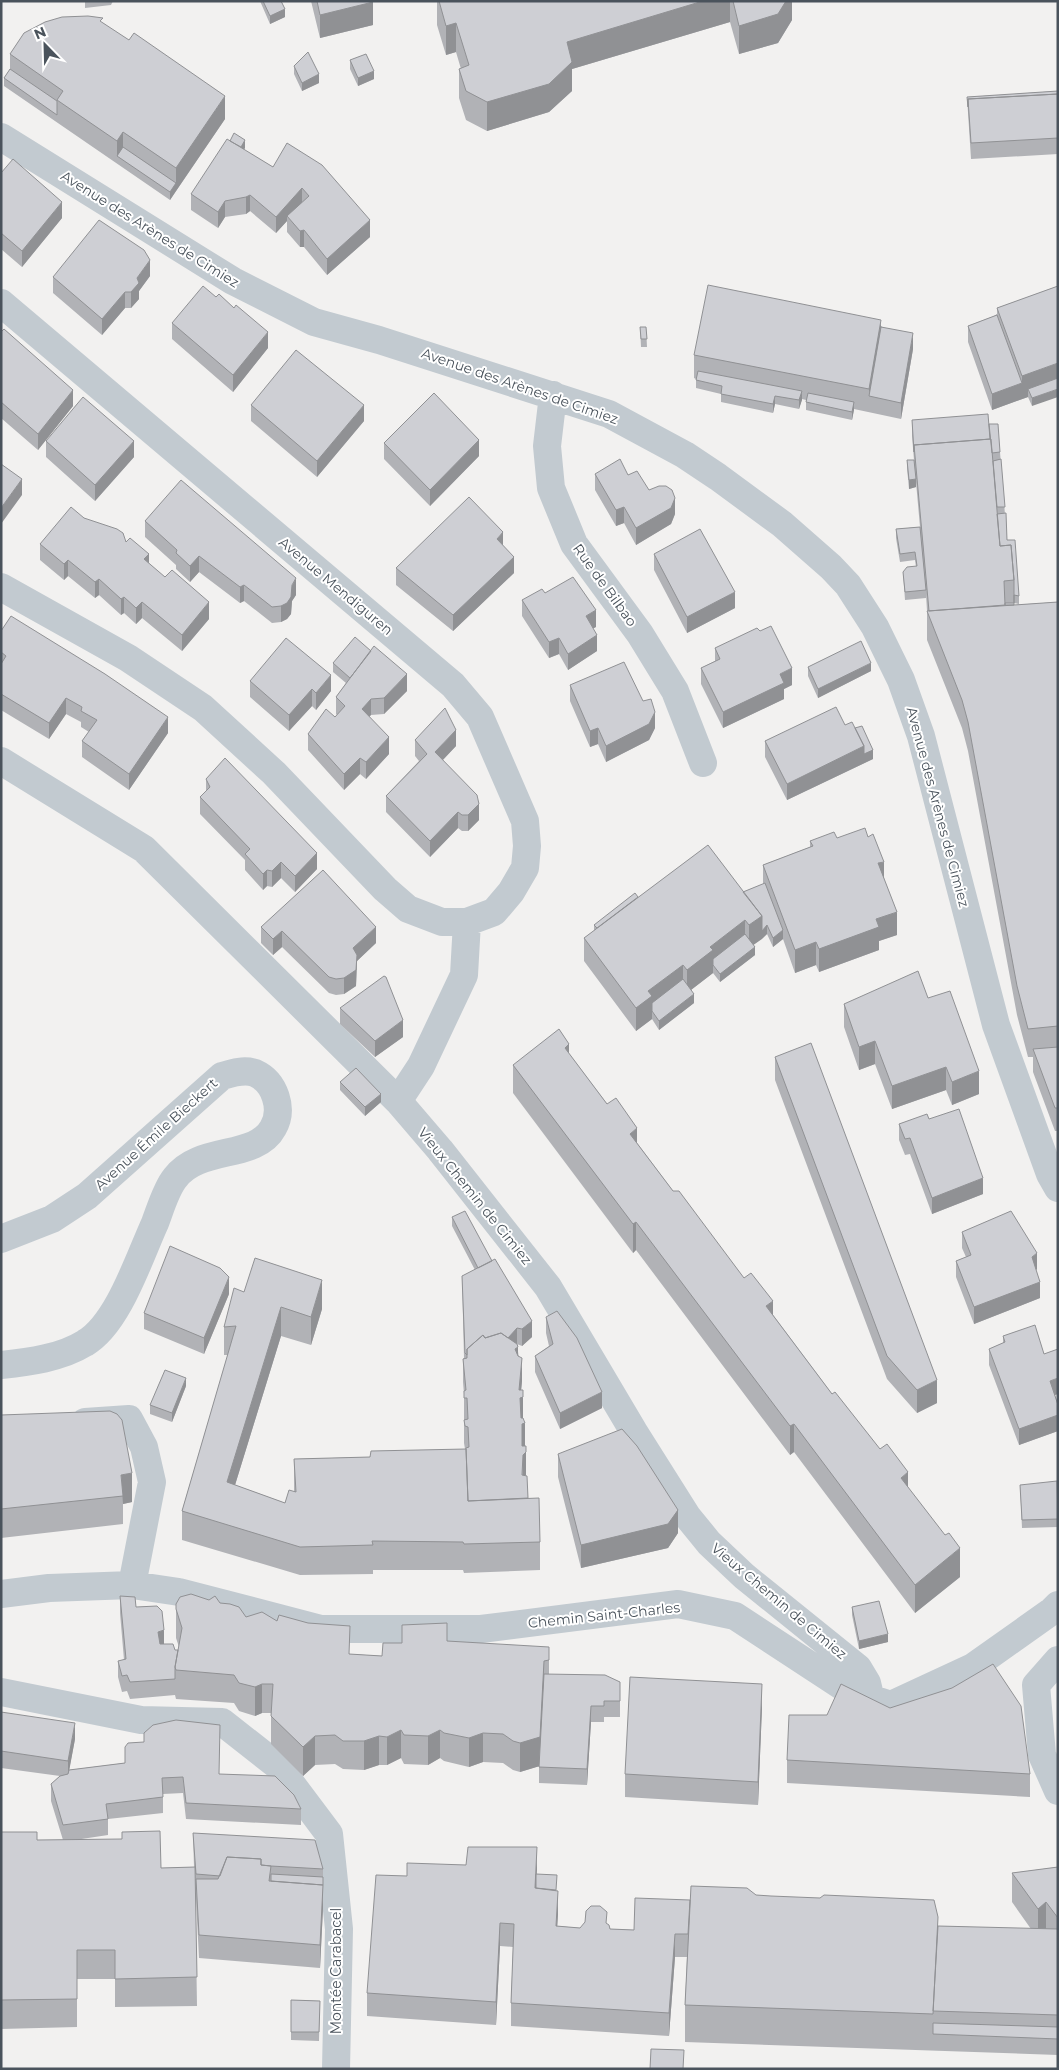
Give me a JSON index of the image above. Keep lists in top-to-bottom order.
{
  "streets": {
    "street": [
      "Avenue des Arènes de Cimiez",
      "Rue de Bilbao",
      "Avenue Mendiguren",
      "Avenue Émile Bieckert",
      "Vieux Chemin de Cimiez",
      "Chemin Saint-Charles",
      "Montée Carabacel"
    ]
  },
  "crossings": [
    ["Avenue des Arènes de Cimiez", "Rue de Bilbao"],
    ["Vieux Chemin de Cimiez", "Chemin Saint-Charles"]
  ],
  "north": "top left"
}
